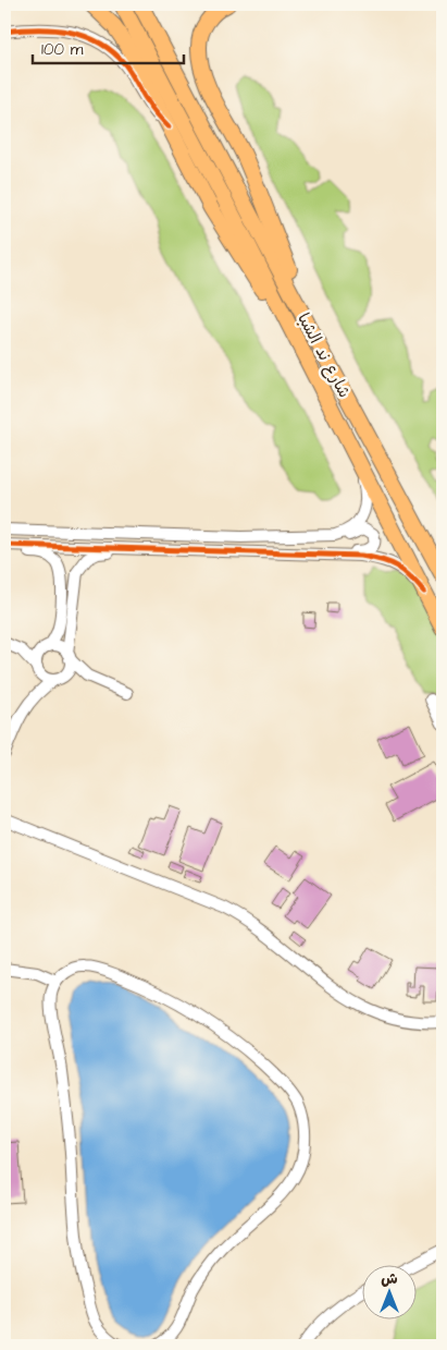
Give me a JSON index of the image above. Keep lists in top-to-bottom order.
{
  "streets": {
    "main road": ["شارع ند الشبا"]
  },
  "scale_bar": "100 m",
  "north": "top"
}
